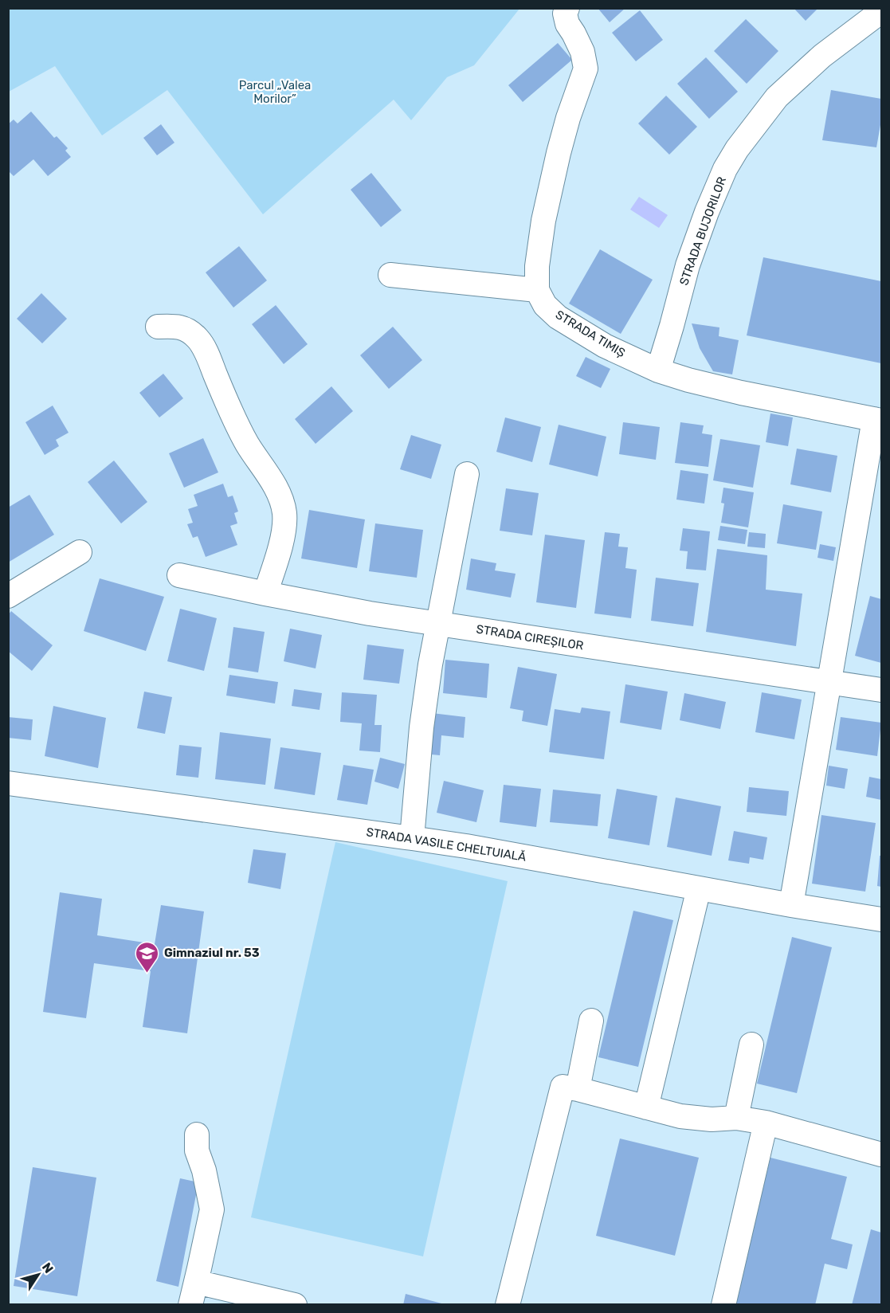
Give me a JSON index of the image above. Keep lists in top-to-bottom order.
{
  "streets": {
    "street": [
      "STRADA BUJORILOR",
      "STRADA TIMIȘ",
      "STRADA CIREȘILOR",
      "STRADA VASILE CHELTUIALĂ"
    ]
  },
  "crossings": [
    ["STRADA BUJORILOR", "STRADA TIMIȘ"]
  ],
  "parks": ["Parcul „Valea Morilor”"],
  "places": {
    "school or university": ["Gimnaziul nr. 53"]
  },
  "north": "top right"
}
